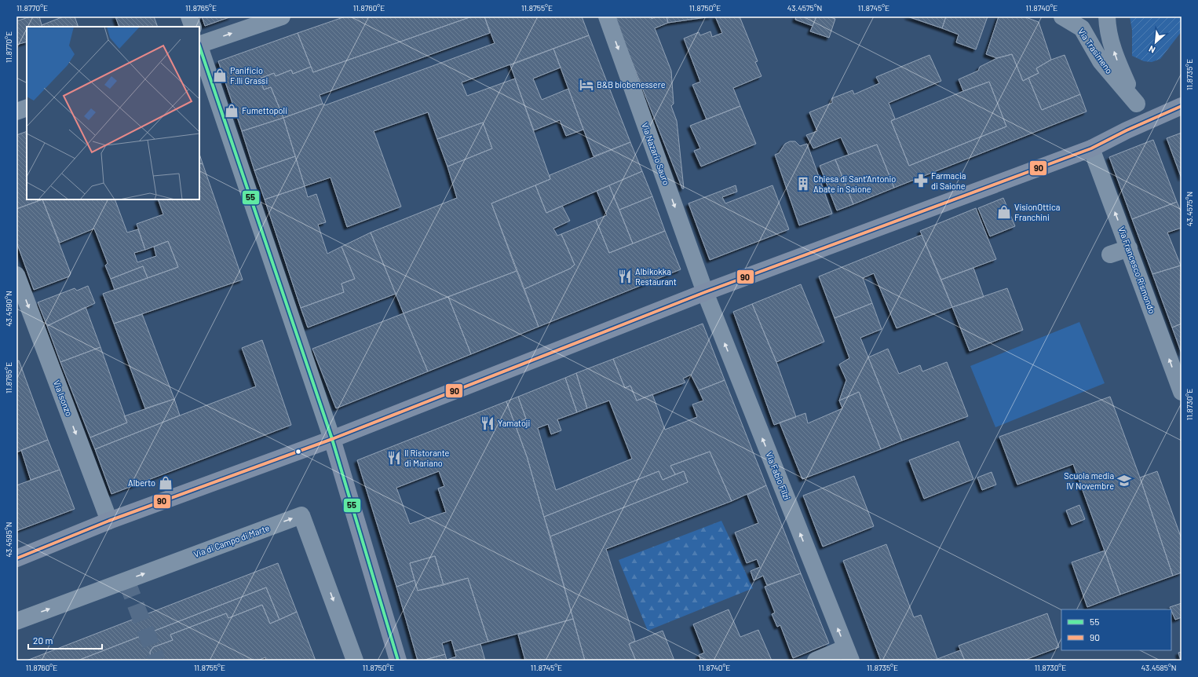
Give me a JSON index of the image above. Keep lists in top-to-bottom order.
{
  "streets": {
    "street": [
      "Via Trasimeno",
      "Via Nazario Sauro",
      "Via Francesco Rismondo",
      "Via Isonzo",
      "Via Fabio Filzi",
      "Via di Campo di Marte"
    ]
  },
  "crossings": [
    ["Via Nazario Sauro", "Via Fabio Filzi"]
  ],
  "one_way": [
    "Via Nazario Sauro",
    "Via Francesco Rismondo",
    "Via Isonzo",
    "Via Fabio Filzi"
  ],
  "places": {
    "shop": [
      "Panificio F.lli Grassi",
      "Fumettopoli",
      "VisionOttica Franchini",
      "Alberto"
    ],
    "hotel": ["B&B biobenessere"],
    "pharmacy": ["Farmacia di Saione"],
    "building": ["Chiesa di Sant'Antonio Abate in Saione"],
    "restaurant": ["Albikokka Restaurant", "Yamatoji", "Il Ristorante di Mariano"],
    "school or university": ["Scuola media IV Novembre"]
  },
  "lines": ["transit line 55", "transit line 90"],
  "legend": ["55", "90"],
  "scale_bar": "20 m",
  "north": "bottom left",
  "coordinates": [
    "11.8770°E",
    "11.8765°E",
    "11.8760°E",
    "11.8755°E",
    "11.8750°E",
    "43.4575°N",
    "11.8745°E",
    "11.8740°E",
    "11.8735°E",
    "43.4590°N",
    "11.8730°E",
    "43.4595°N",
    "43.4585°N"
  ]
}
